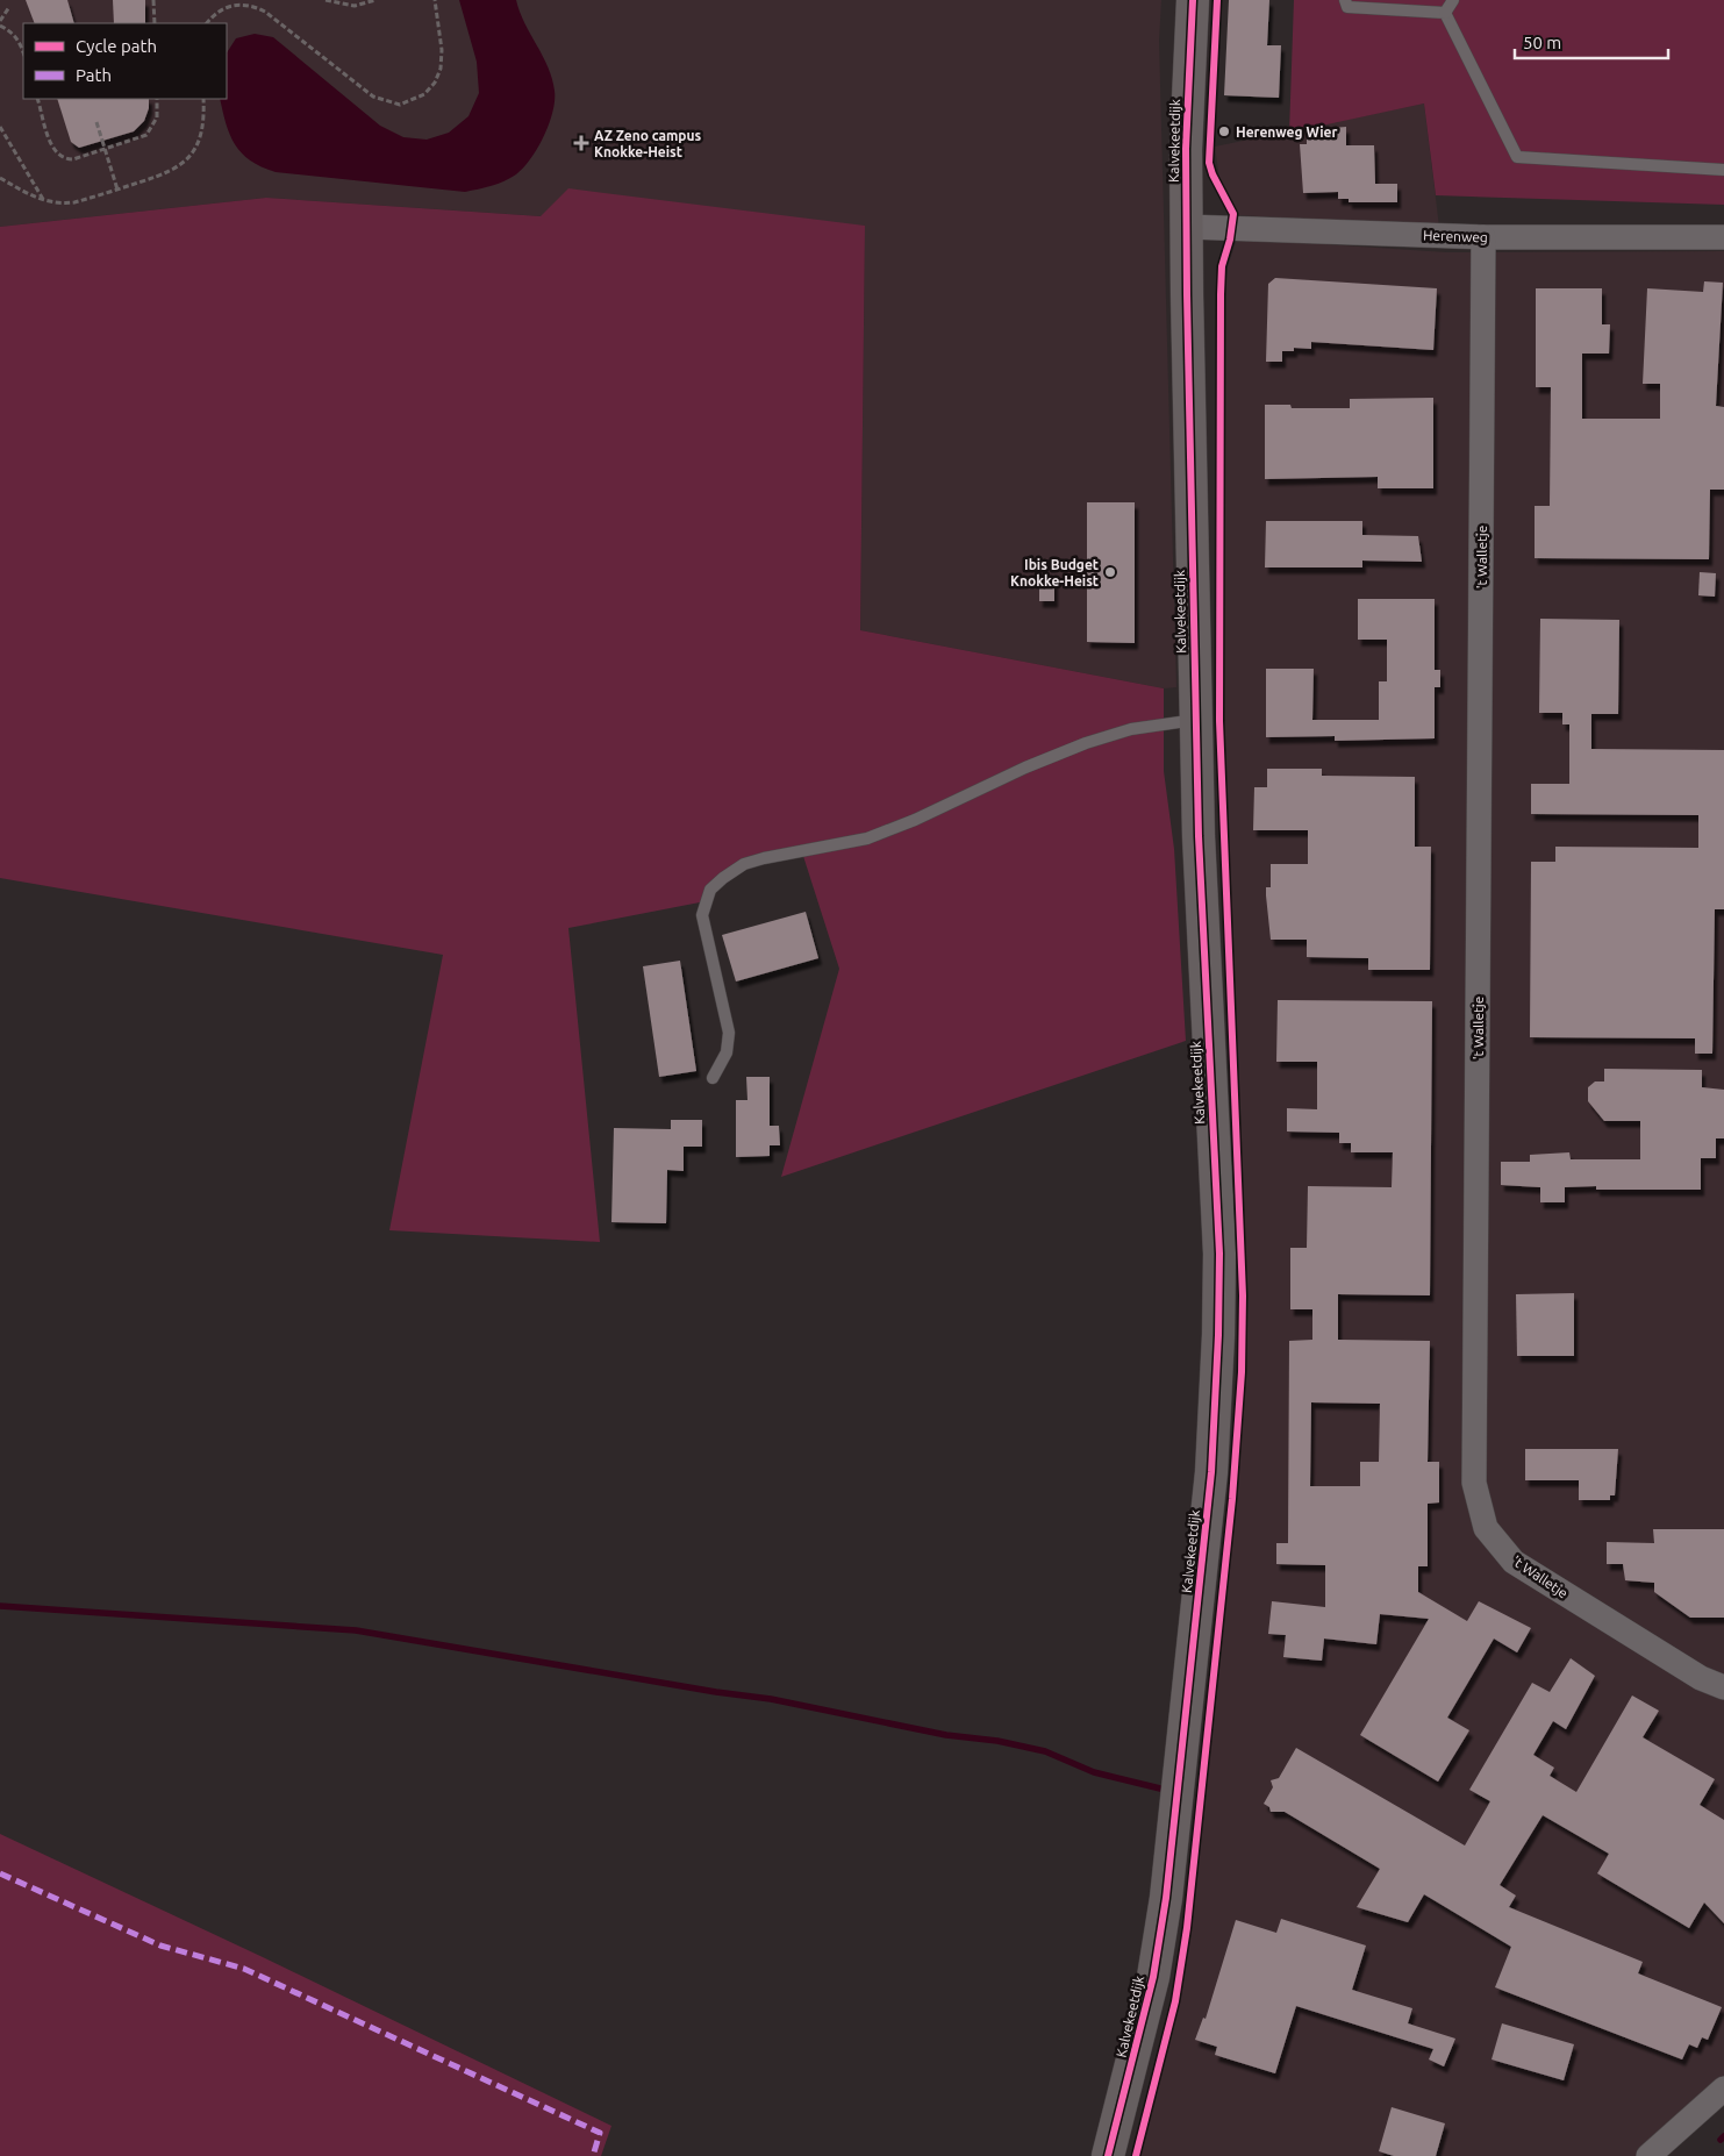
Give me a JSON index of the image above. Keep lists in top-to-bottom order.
{
  "streets": {
    "street": ["Kalvekeetdijk", "Herenweg", "'t Walletje"]
  },
  "crossings": [
    ["Kalvekeetdijk", "Herenweg"],
    ["Herenweg", "'t Walletje"]
  ],
  "places": {
    "other": ["Herenweg Wier", "Ibis Budget Knokke-Heist"],
    "health": ["AZ Zeno campus Knokke-Heist"]
  },
  "legend": ["Cycle path", "Path"],
  "scale_bar": "50 m"
}
